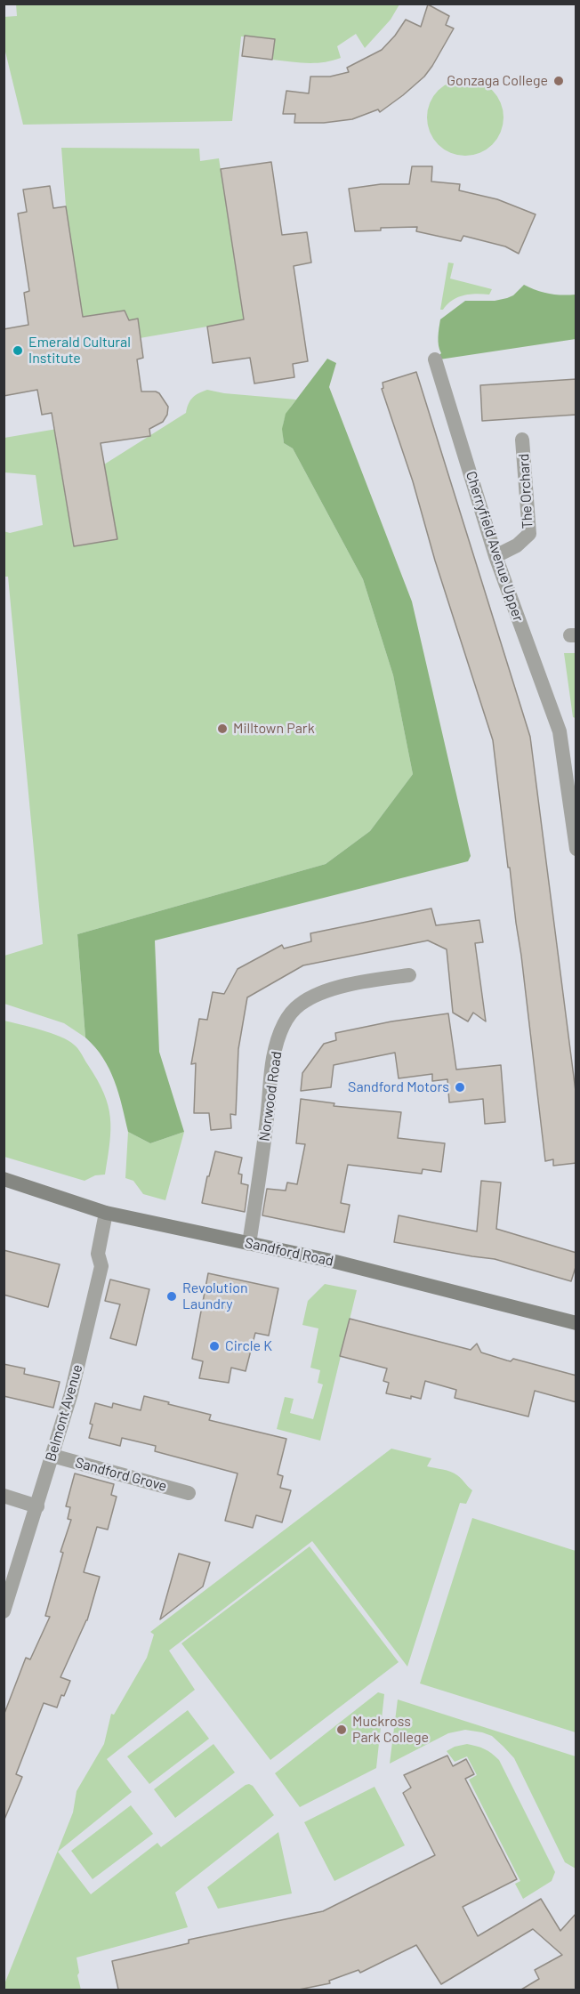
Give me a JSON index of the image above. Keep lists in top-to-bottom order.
{
  "streets": {
    "main road": ["Sandford Road"],
    "street": [
      "The Orchard",
      "Cherryfield Avenue Upper",
      "Norwood Road",
      "Belmont Avenue",
      "Sandford Grove"
    ]
  },
  "crossings": [
    ["The Orchard", "Cherryfield Avenue Upper"],
    ["Norwood Road", "Sandford Road"],
    ["Sandford Road", "Belmont Avenue"],
    ["Belmont Avenue", "Sandford Grove"]
  ],
  "places": [
    "Gonzaga College",
    "Emerald Cultural Institute",
    "Milltown Park",
    "Sandford Motors",
    "Revolution Laundry",
    "Circle K",
    "Muckross Park College"
  ]
}
